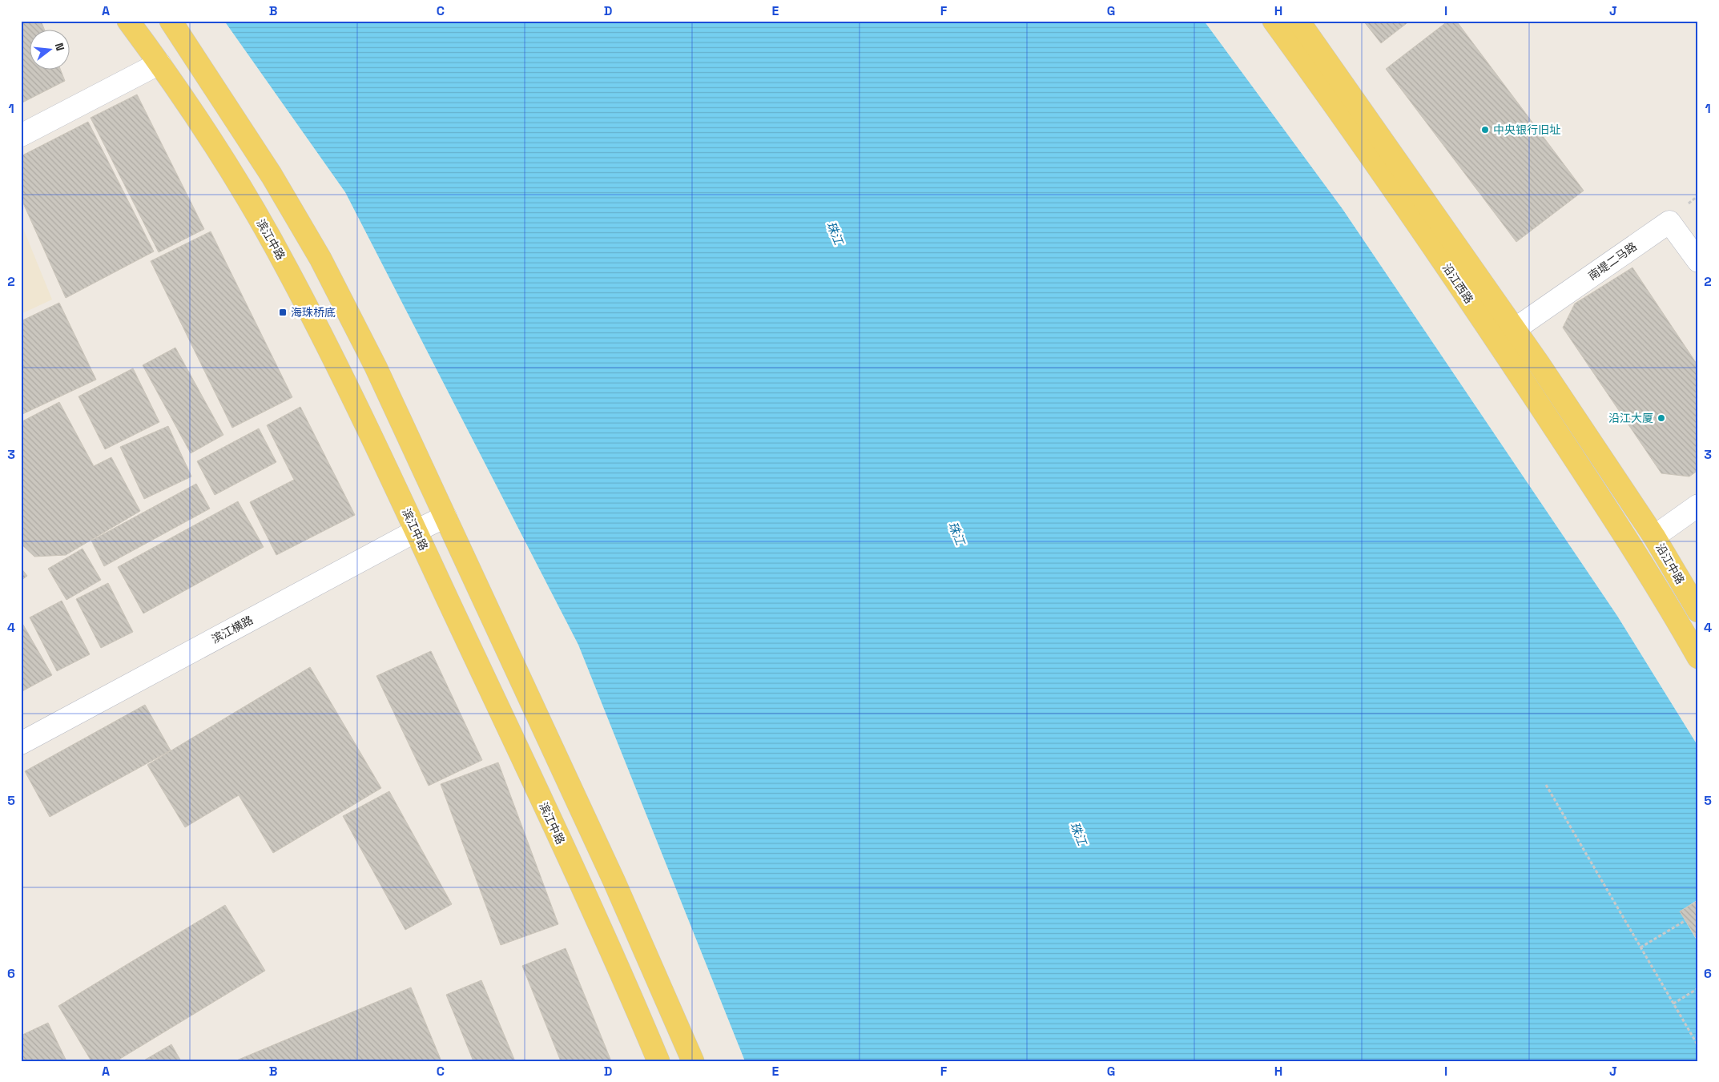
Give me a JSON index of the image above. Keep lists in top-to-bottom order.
{
  "streets": {
    "main road": ["滨江中路", "沿江西路", "沿江中路"],
    "street": ["南堤二马路", "滨江横路"]
  },
  "crossings": [
    ["滨江中路", "滨江横路"],
    ["南堤二马路", "沿江西路"],
    ["沿江西路", "沿江中路"]
  ],
  "water": ["珠江"],
  "places": {
    "other": ["中央银行旧址", "沿江大厦"],
    "transit": ["海珠桥底"]
  },
  "north": "right",
  "grid": {
    "columns": [
      "A",
      "B",
      "C",
      "D",
      "E",
      "F",
      "G",
      "H",
      "I",
      "J"
    ],
    "rows": [
      "1",
      "2",
      "3",
      "4",
      "5",
      "6"
    ]
  }
}
